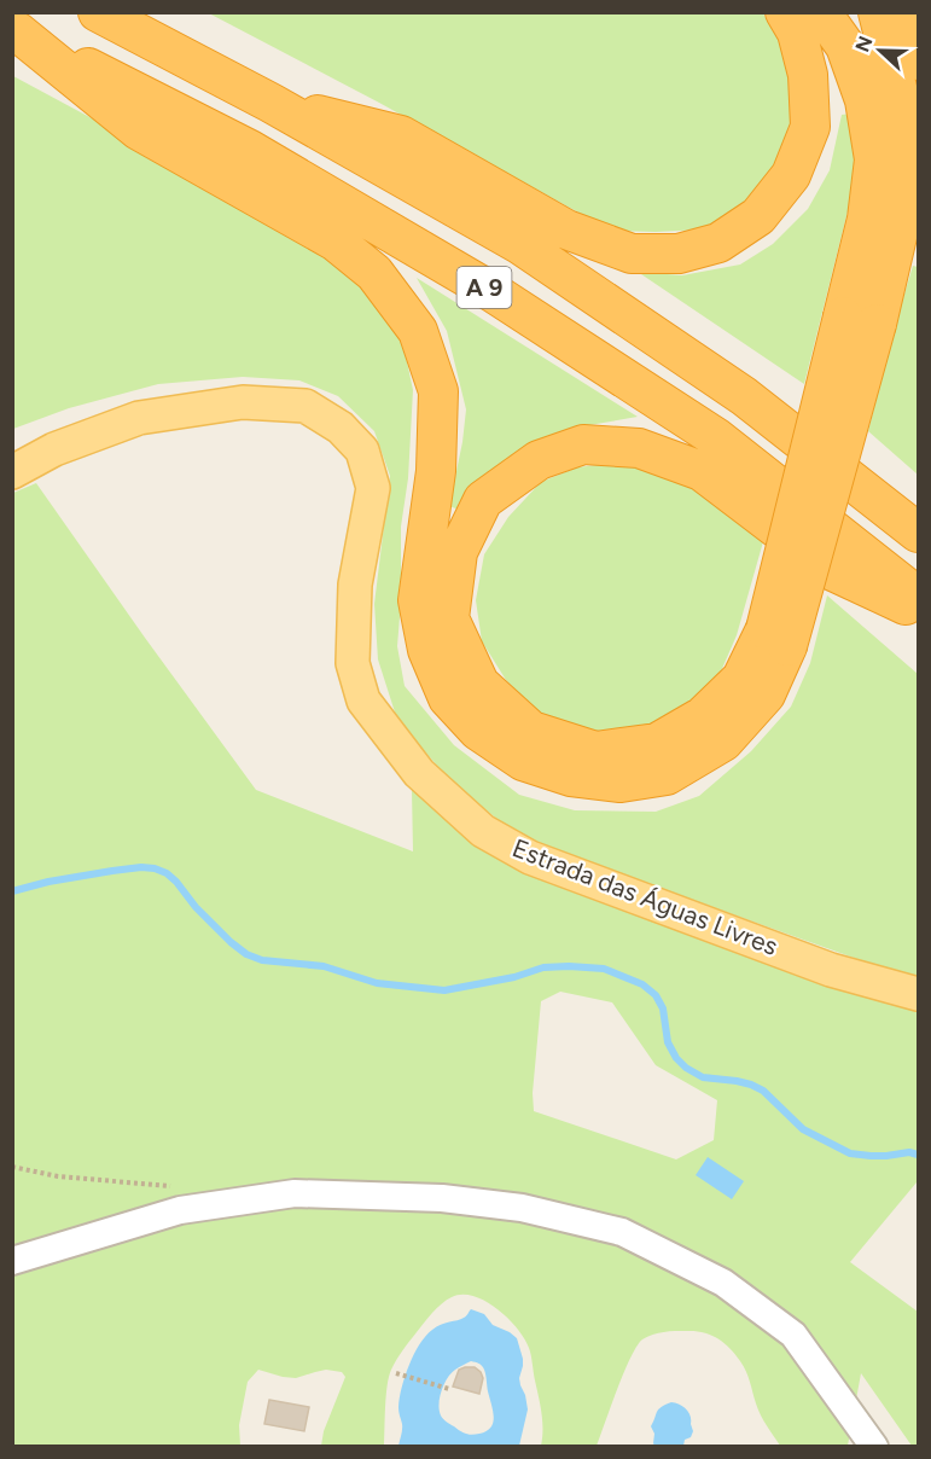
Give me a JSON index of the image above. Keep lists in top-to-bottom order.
{
  "streets": {
    "highway": ["A 9"],
    "main road": ["Estrada das Águas Livres"]
  },
  "north": "left"
}
